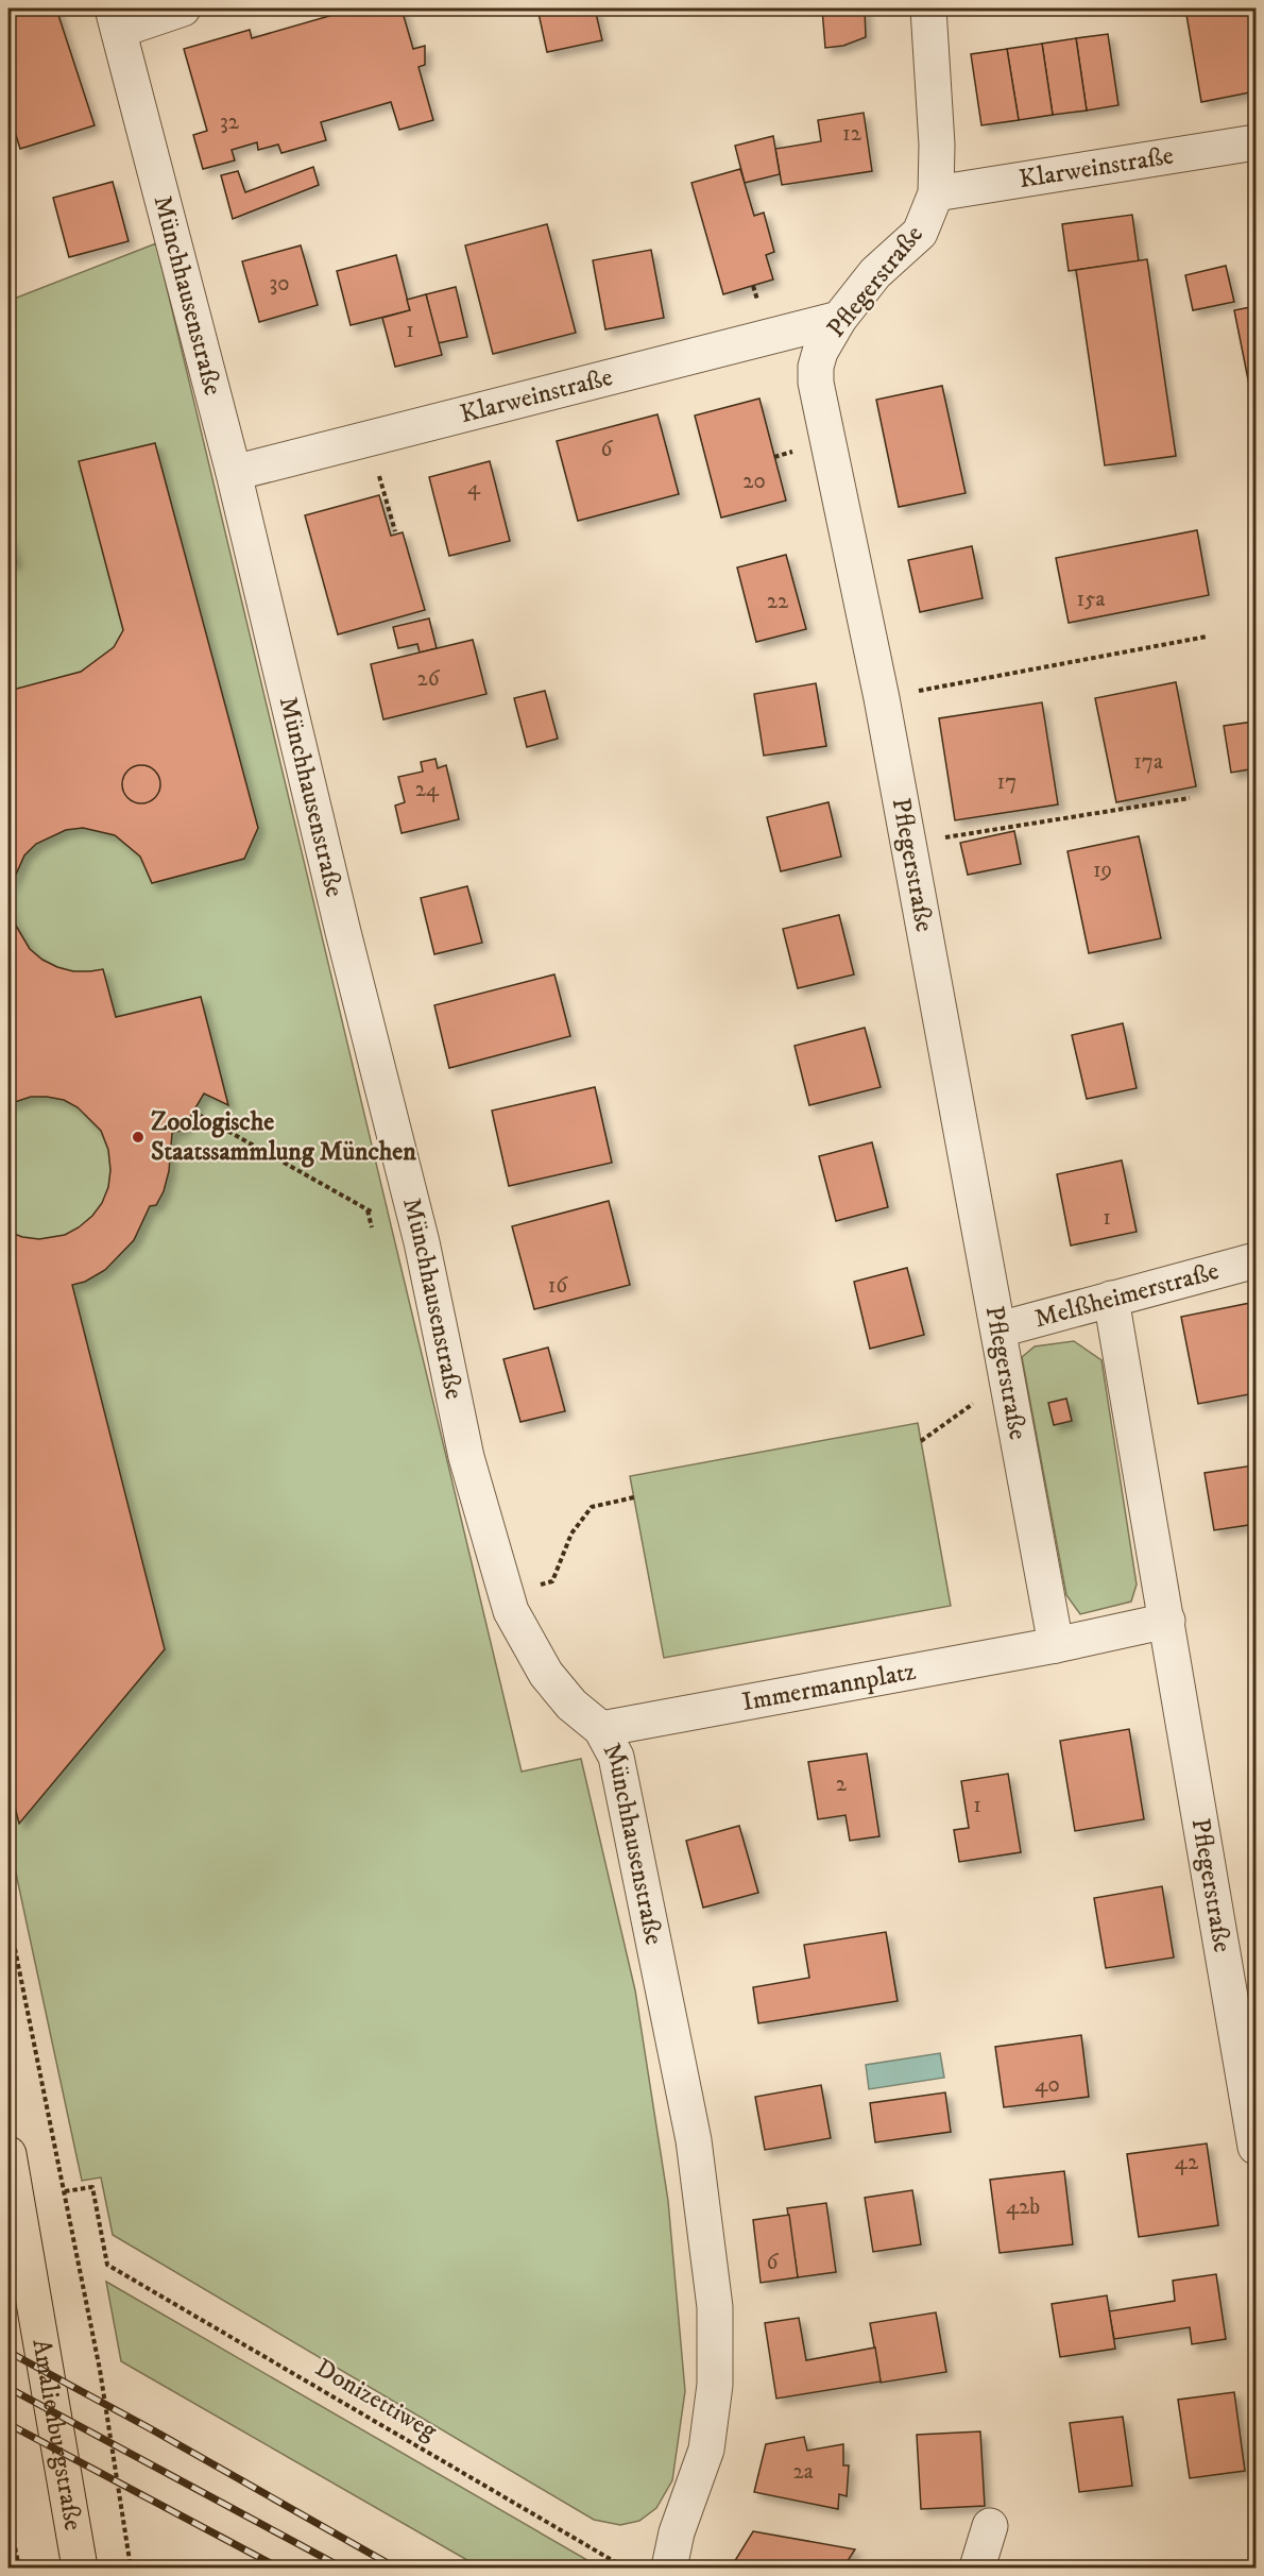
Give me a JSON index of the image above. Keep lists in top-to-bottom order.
{
  "streets": {
    "main road": ["Amalienburgstraße"],
    "street": [
      "Klarweinstraße",
      "Pflegerstraße",
      "Münchhausenstraße",
      "Melßheimerstraße",
      "Immermannplatz"
    ],
    "path": ["Donizettiweg"]
  },
  "crossings": [
    ["Klarweinstraße", "Pflegerstraße"],
    ["Klarweinstraße", "Münchhausenstraße"],
    ["Pflegerstraße", "Melßheimerstraße"],
    ["Pflegerstraße", "Immermannplatz"],
    ["Münchhausenstraße", "Immermannplatz"]
  ],
  "places": ["Zoologische Staatssammlung München"],
  "house_numbers": [
    "32",
    "12",
    "30",
    "1",
    "6",
    "20",
    "4",
    "15a",
    "22",
    "26",
    "17a",
    "17",
    "24",
    "19",
    "1",
    "16",
    "2",
    "1",
    "40",
    "42",
    "42b",
    "6",
    "2a"
  ]
}
